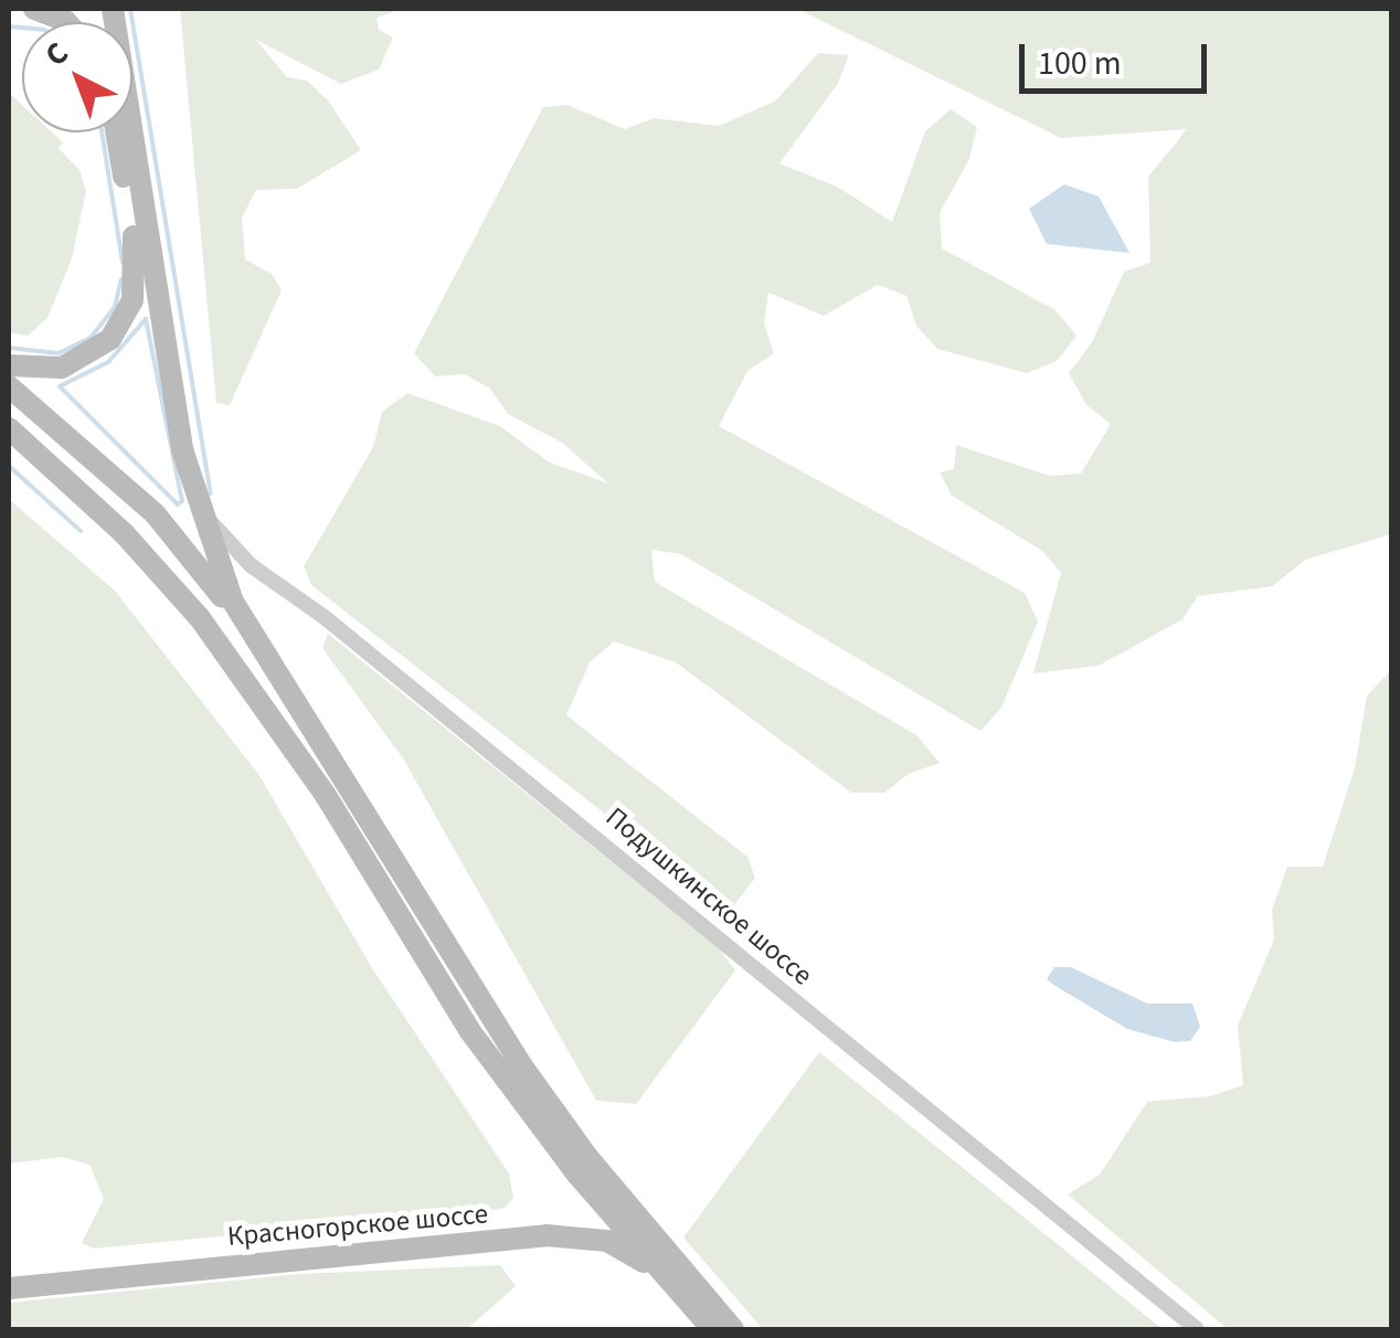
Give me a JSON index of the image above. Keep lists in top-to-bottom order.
{
  "streets": {
    "main road": ["Красногорское шоссе"],
    "street": ["Подушкинское шоссе"]
  },
  "scale_bar": "100 m",
  "north": "top left"
}
